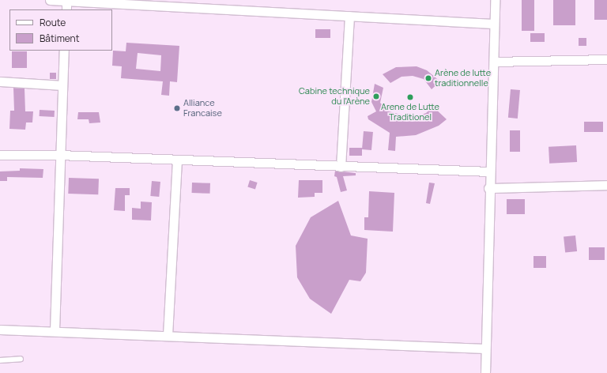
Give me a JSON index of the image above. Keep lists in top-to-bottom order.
{
  "places": [
    "Arène de lutte traditionnelle",
    "Cabine technique du l'Arène",
    "Arene de Lutte Traditionel",
    "Alliance Francaise"
  ],
  "legend": ["Route", "Bâtiment"]
}
